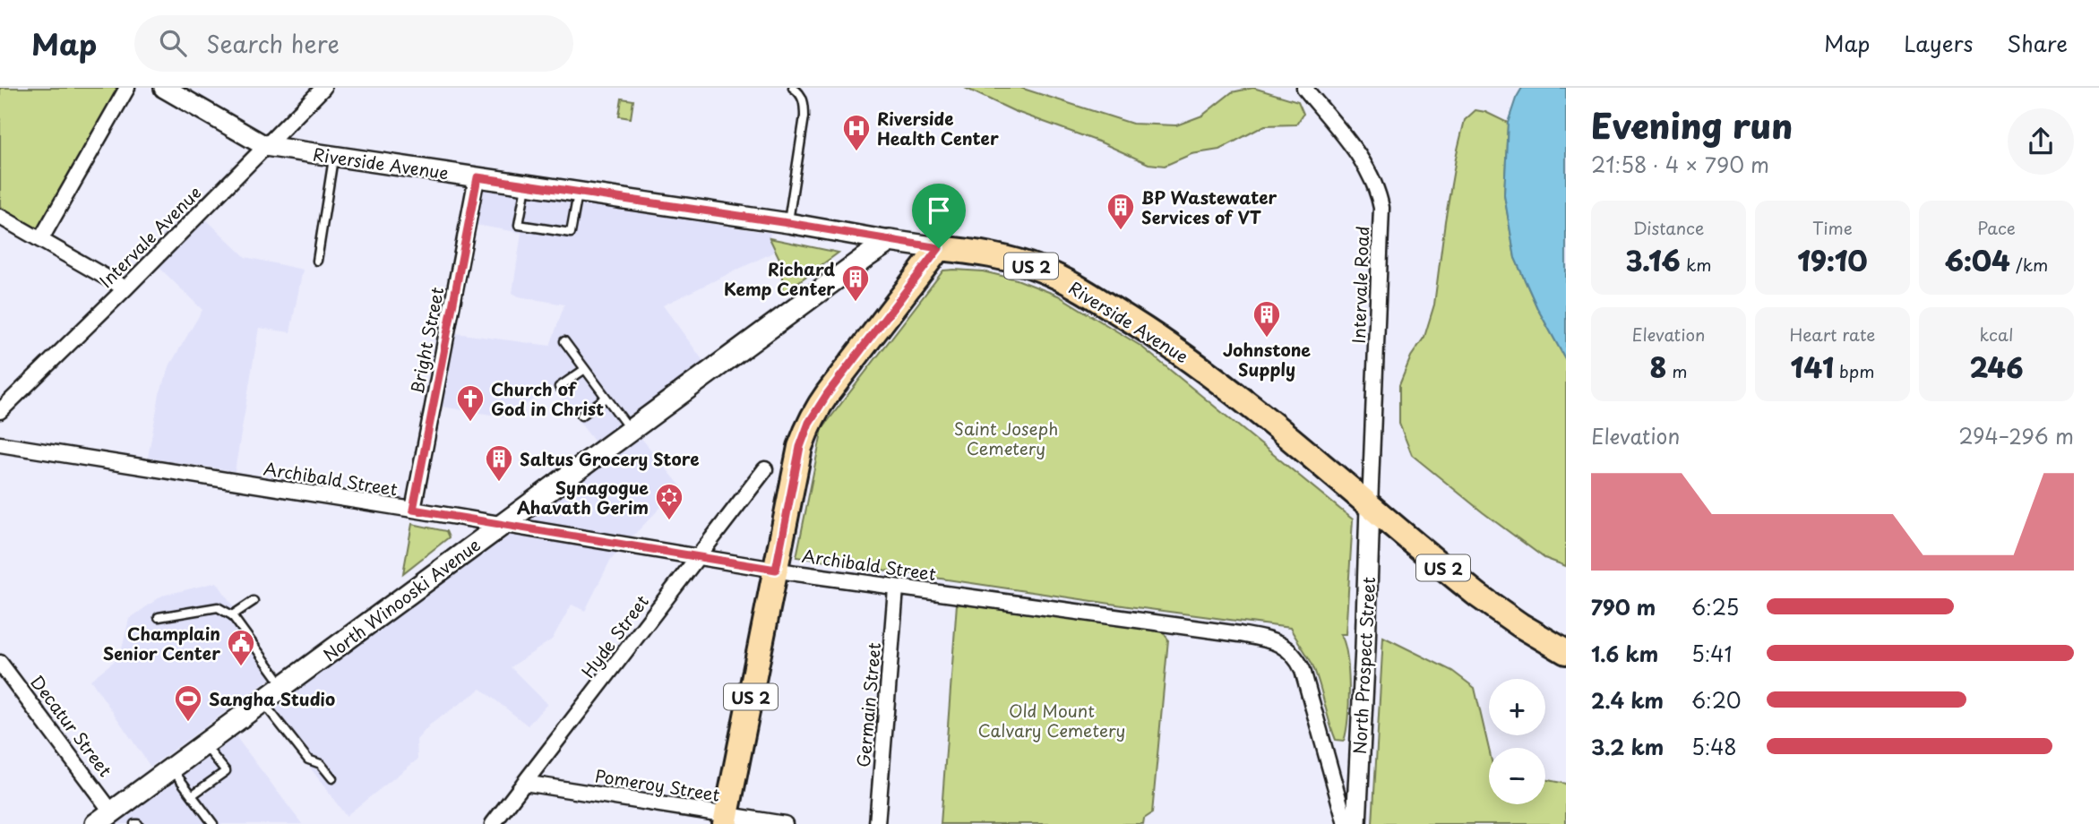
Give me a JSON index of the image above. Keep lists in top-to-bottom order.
{
  "streets": {
    "main road": ["Riverside Avenue", "US 2", "North Winooski Avenue"],
    "street": [
      "Intervale Avenue",
      "Intervale Road",
      "Bright Street",
      "Archibald Street",
      "Hyde Street",
      "North Prospect Street",
      "Germain Street",
      "Decatur Street",
      "Pomeroy Street"
    ]
  },
  "crossings": [
    ["Riverside Avenue", "Intervale Avenue"],
    ["Riverside Avenue", "US 2"],
    ["Riverside Avenue", "Intervale Road"],
    ["Riverside Avenue", "Bright Street"],
    ["Riverside Avenue", "North Winooski Avenue"],
    ["Riverside Avenue", "North Prospect Street"],
    ["US 2", "Archibald Street"],
    ["US 2", "Pomeroy Street"],
    ["Intervale Road", "North Prospect Street"],
    ["Bright Street", "Archibald Street"],
    ["Archibald Street", "North Winooski Avenue"],
    ["Archibald Street", "Hyde Street"],
    ["Archibald Street", "Germain Street"],
    ["North Winooski Avenue", "Decatur Street"],
    ["Hyde Street", "Pomeroy Street"]
  ],
  "parks": ["Saint Joseph Cemetery", "Old Mount Calvary Cemetery"],
  "places": {
    "hospital": ["Riverside Health Center"],
    "building": [
      "BP Wastewater Services of VT",
      "Richard Kemp Center",
      "Johnstone Supply",
      "Saltus Grocery Store"
    ],
    "church": ["Church of God in Christ"],
    "synagogue": ["Synagogue Ahavath Gerim"],
    "public building": ["Champlain Senior Center"],
    "sports": ["Sangha Studio"]
  },
  "page": {
    "header": "Map",
    "search": "Search here",
    "nav": ["Map", "Layers", "Share"],
    "heading": ["Evening run", "21:58 · 4 × 790 m"],
    "stats": [
      ["Distance", "3.16 km"],
      ["Time", "19:10"],
      ["Pace", "6:04 /km"],
      ["Elevation", "8 m"],
      ["Heart rate", "141 bpm"],
      ["kcal", "246"]
    ],
    "chart": ["Elevation", "294–296 m"],
    "list": [
      {
        "name": "790 m",
        "note": "6:25"
      },
      {
        "name": "1.6 km",
        "note": "5:41"
      },
      {
        "name": "2.4 km",
        "note": "6:20"
      },
      {
        "name": "3.2 km",
        "note": "5:48"
      }
    ],
    "map_buttons": ["+", "−"]
  }
}
